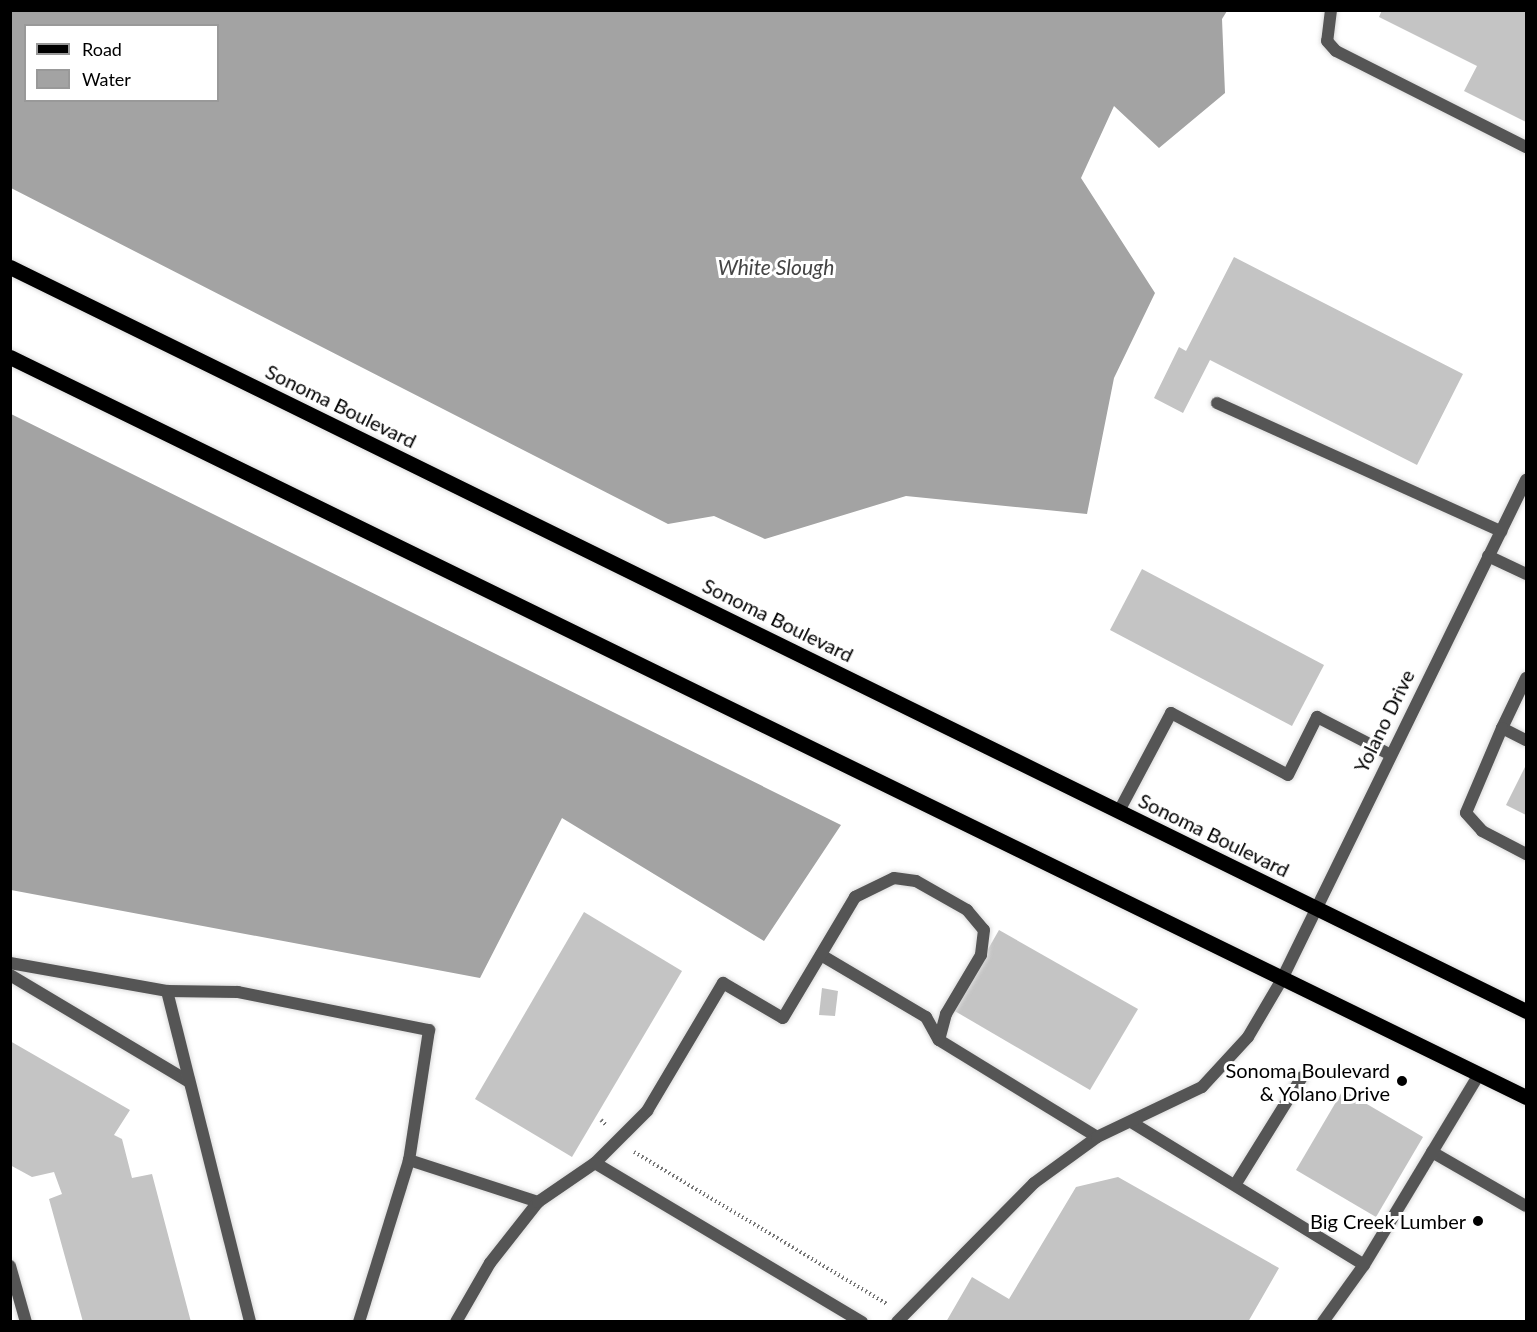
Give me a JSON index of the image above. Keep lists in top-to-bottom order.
{
  "streets": {
    "main road": ["Sonoma Boulevard"],
    "street": ["Yolano Drive"]
  },
  "crossings": [
    ["Sonoma Boulevard", "Yolano Drive"]
  ],
  "water": ["White Slough"],
  "places": ["Sonoma Boulevard & Yolano Drive", "Big Creek Lumber"],
  "legend": ["Road", "Water"]
}
